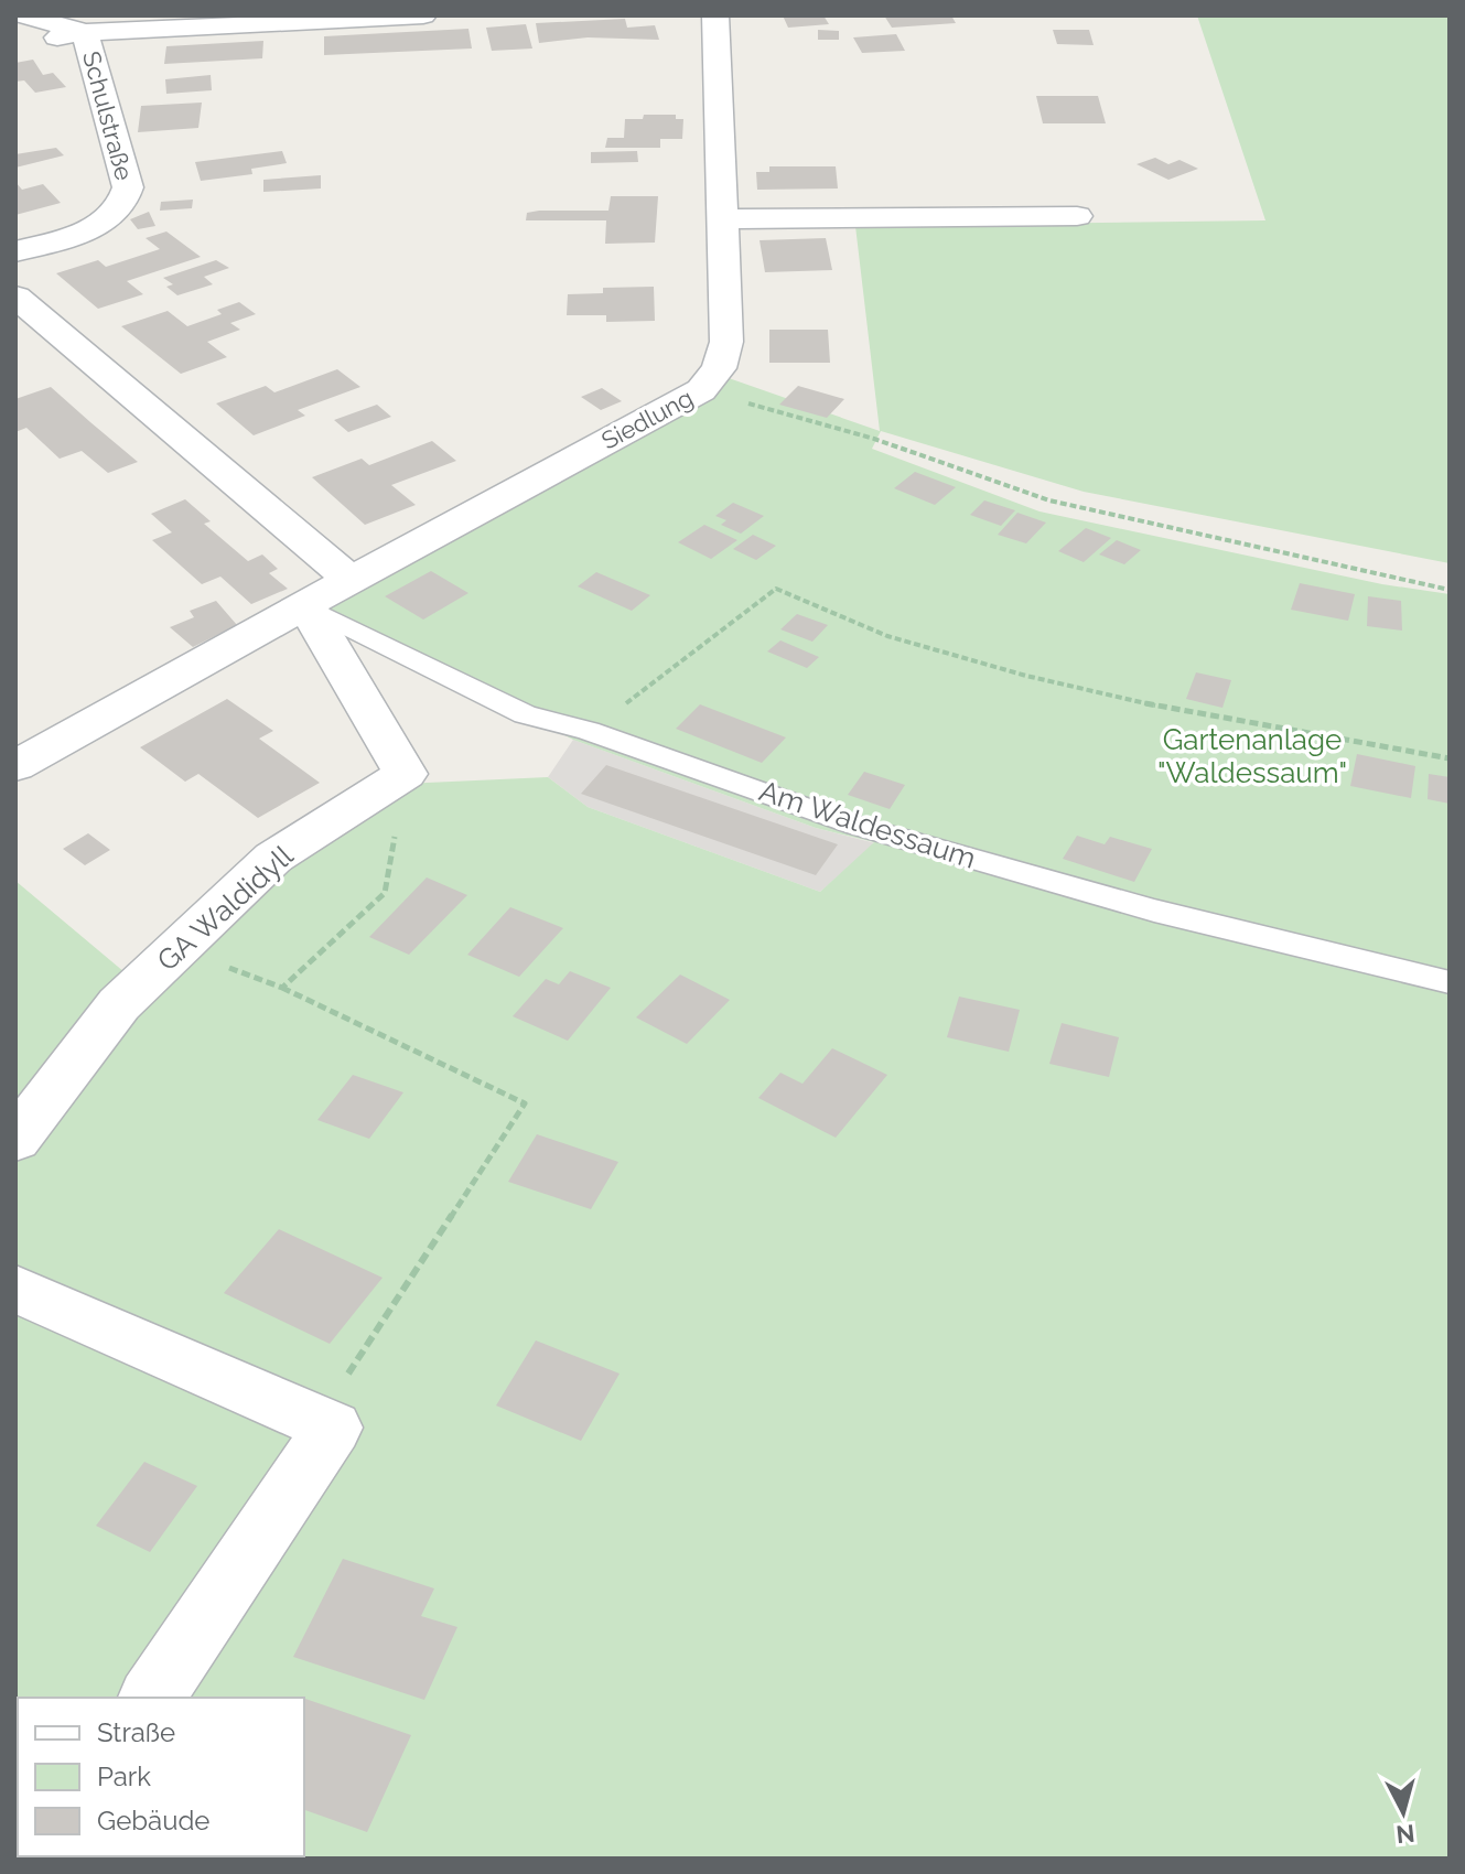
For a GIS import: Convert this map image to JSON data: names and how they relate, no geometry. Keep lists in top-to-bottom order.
{
  "streets": {
    "street": ["Schulstraße", "Siedlung", "GA Waldidyll"],
    "lane": ["Am Waldessaum"]
  },
  "crossings": [
    ["Siedlung", "Am Waldessaum"]
  ],
  "parks": ["Gartenanlage \"Waldessaum\""],
  "legend": ["Straße", "Park", "Gebäude"],
  "north": "bottom"
}
